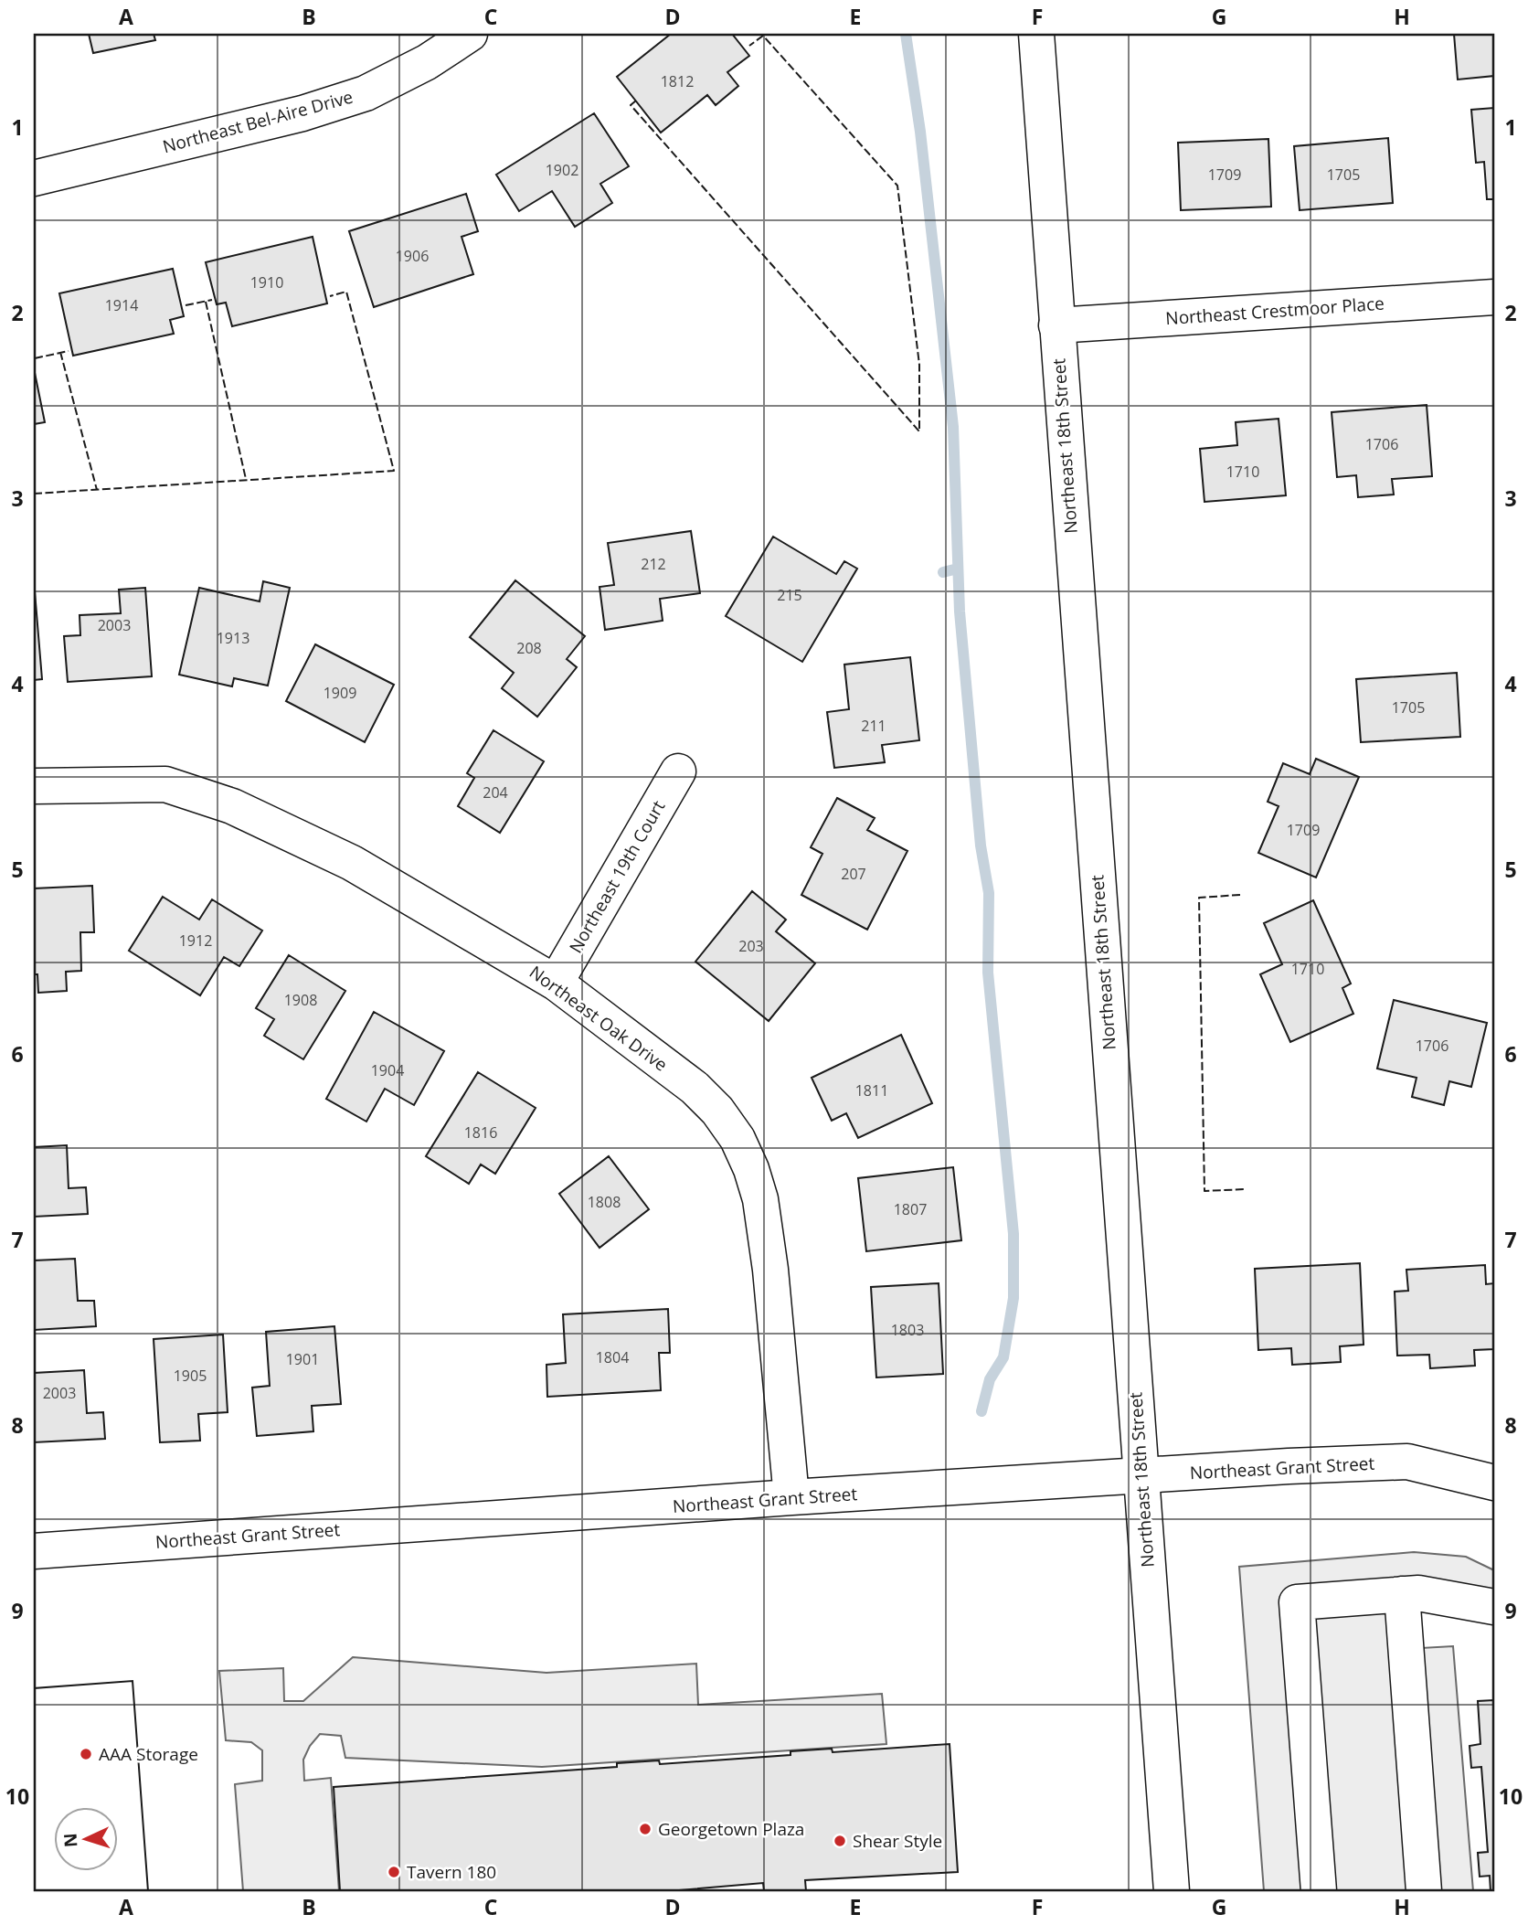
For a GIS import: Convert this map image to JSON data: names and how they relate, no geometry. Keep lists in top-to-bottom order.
{
  "streets": {
    "street": [
      "Northeast Bel-Aire Drive",
      "Northeast Crestmoor Place",
      "Northeast 18th Street",
      "Northeast 19th Court",
      "Northeast Oak Drive",
      "Northeast Grant Street"
    ]
  },
  "crossings": [
    ["Northeast Crestmoor Place", "Northeast 18th Street"],
    ["Northeast 18th Street", "Northeast Grant Street"],
    ["Northeast 19th Court", "Northeast Oak Drive"],
    ["Northeast Oak Drive", "Northeast Grant Street"]
  ],
  "places": [
    "AAA Storage",
    "Georgetown Plaza",
    "Shear Style",
    "Tavern 180"
  ],
  "house_numbers": [
    "1812",
    "1902",
    "1709",
    "1705",
    "1906",
    "1910",
    "1914",
    "1706",
    "1710",
    "212",
    "215",
    "2003",
    "1913",
    "208",
    "1909",
    "1705",
    "211",
    "204",
    "1709",
    "207",
    "1912",
    "203",
    "1710",
    "1908",
    "1706",
    "1904",
    "1811",
    "1816",
    "1808",
    "1807",
    "1803",
    "1804",
    "1901",
    "1905",
    "2003"
  ],
  "north": "left",
  "grid": {
    "columns": [
      "A",
      "B",
      "C",
      "D",
      "E",
      "F",
      "G",
      "H"
    ],
    "rows": [
      "1",
      "2",
      "3",
      "4",
      "5",
      "6",
      "7",
      "8",
      "9",
      "10"
    ]
  }
}
